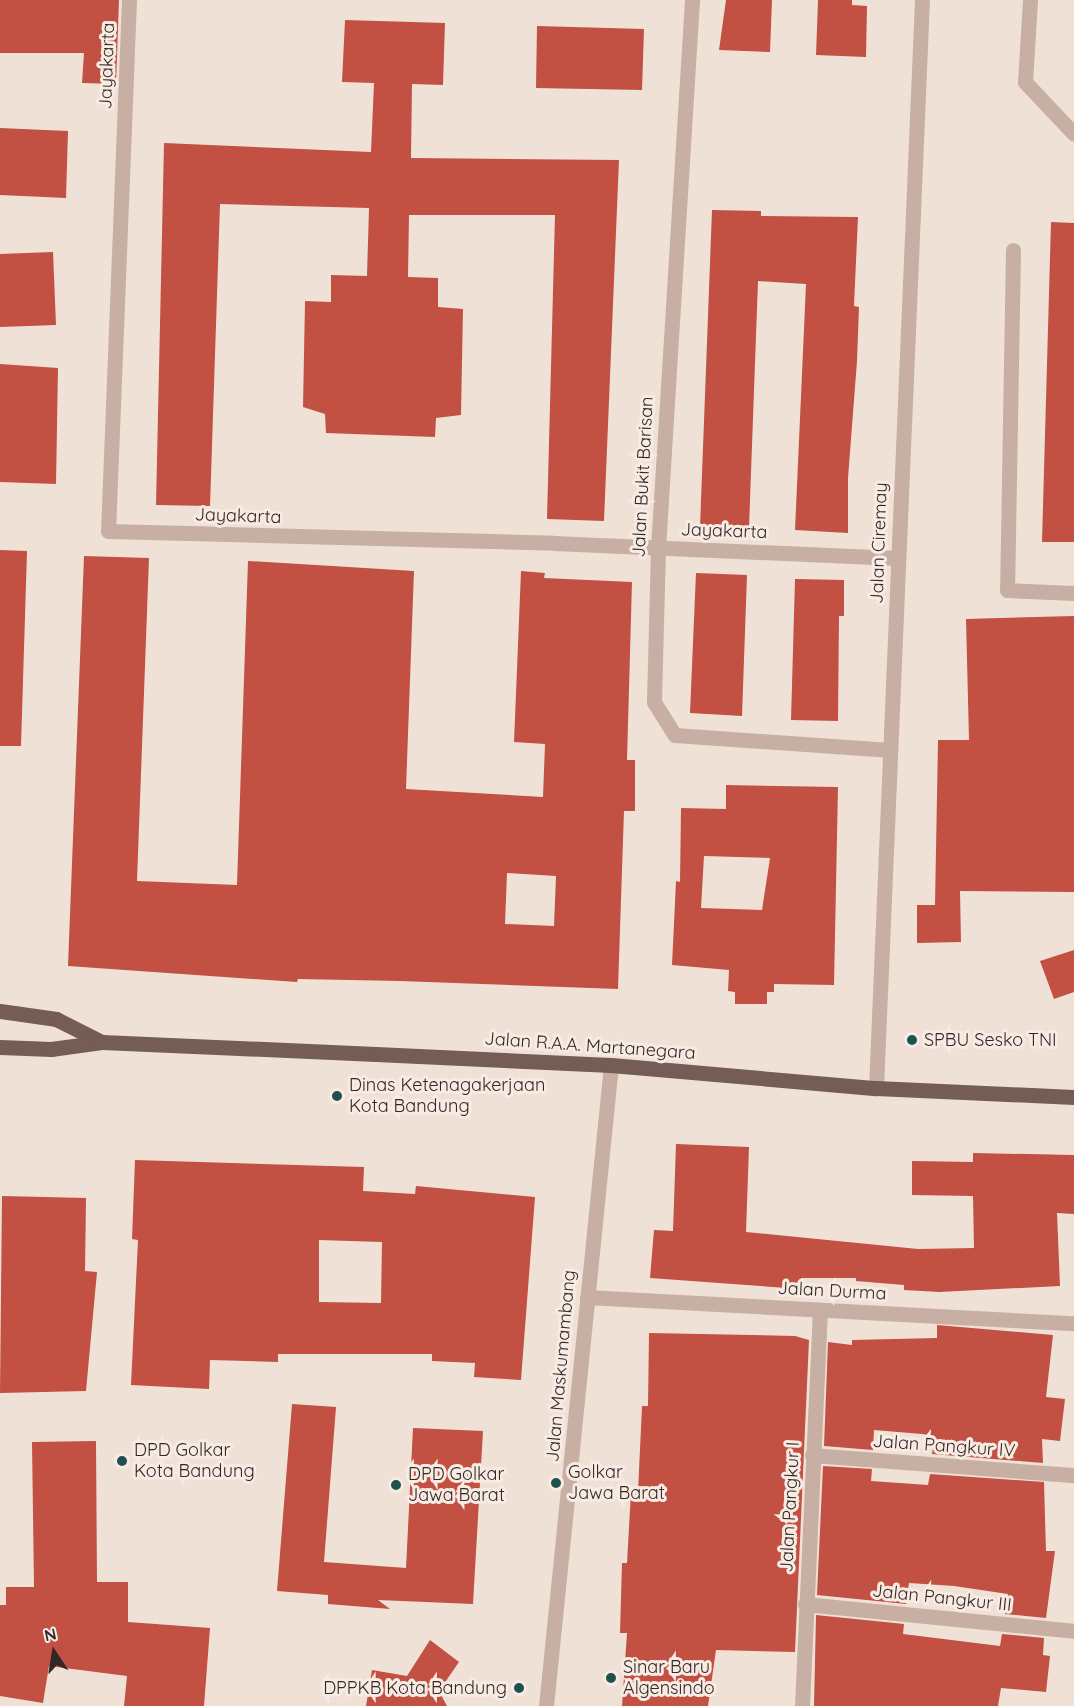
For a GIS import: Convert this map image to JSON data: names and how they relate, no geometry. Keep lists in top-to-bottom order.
{
  "streets": {
    "main road": ["Jalan R.A.A. Martanegara"],
    "street": [
      "Jayakarta",
      "Jalan Bukit Barisan",
      "Jalan Ciremay",
      "Jalan Durma",
      "Jalan Maskumambang",
      "Jalan Pangkur IV",
      "Jalan Pangkur I",
      "Jalan Pangkur III"
    ]
  },
  "crossings": [
    ["Jayakarta", "Jalan Bukit Barisan"],
    ["Jayakarta", "Jalan Ciremay"],
    ["Jalan Bukit Barisan", "Jalan Ciremay"],
    ["Jalan Ciremay", "Jalan R.A.A. Martanegara"],
    ["Jalan R.A.A. Martanegara", "Jalan Maskumambang"],
    ["Jalan Durma", "Jalan Maskumambang"],
    ["Jalan Durma", "Jalan Pangkur I"],
    ["Jalan Pangkur IV", "Jalan Pangkur I"],
    ["Jalan Pangkur I", "Jalan Pangkur III"]
  ],
  "places": [
    "SPBU Sesko TNI",
    "Dinas Ketenagakerjaan Kota Bandung",
    "DPD Golkar Kota Bandung",
    "Golkar Jawa Barat",
    "DPD Golkar Jawa Barat",
    "Sinar Baru Algensindo",
    "DPPKB Kota Bandung"
  ],
  "north": "top"
}
